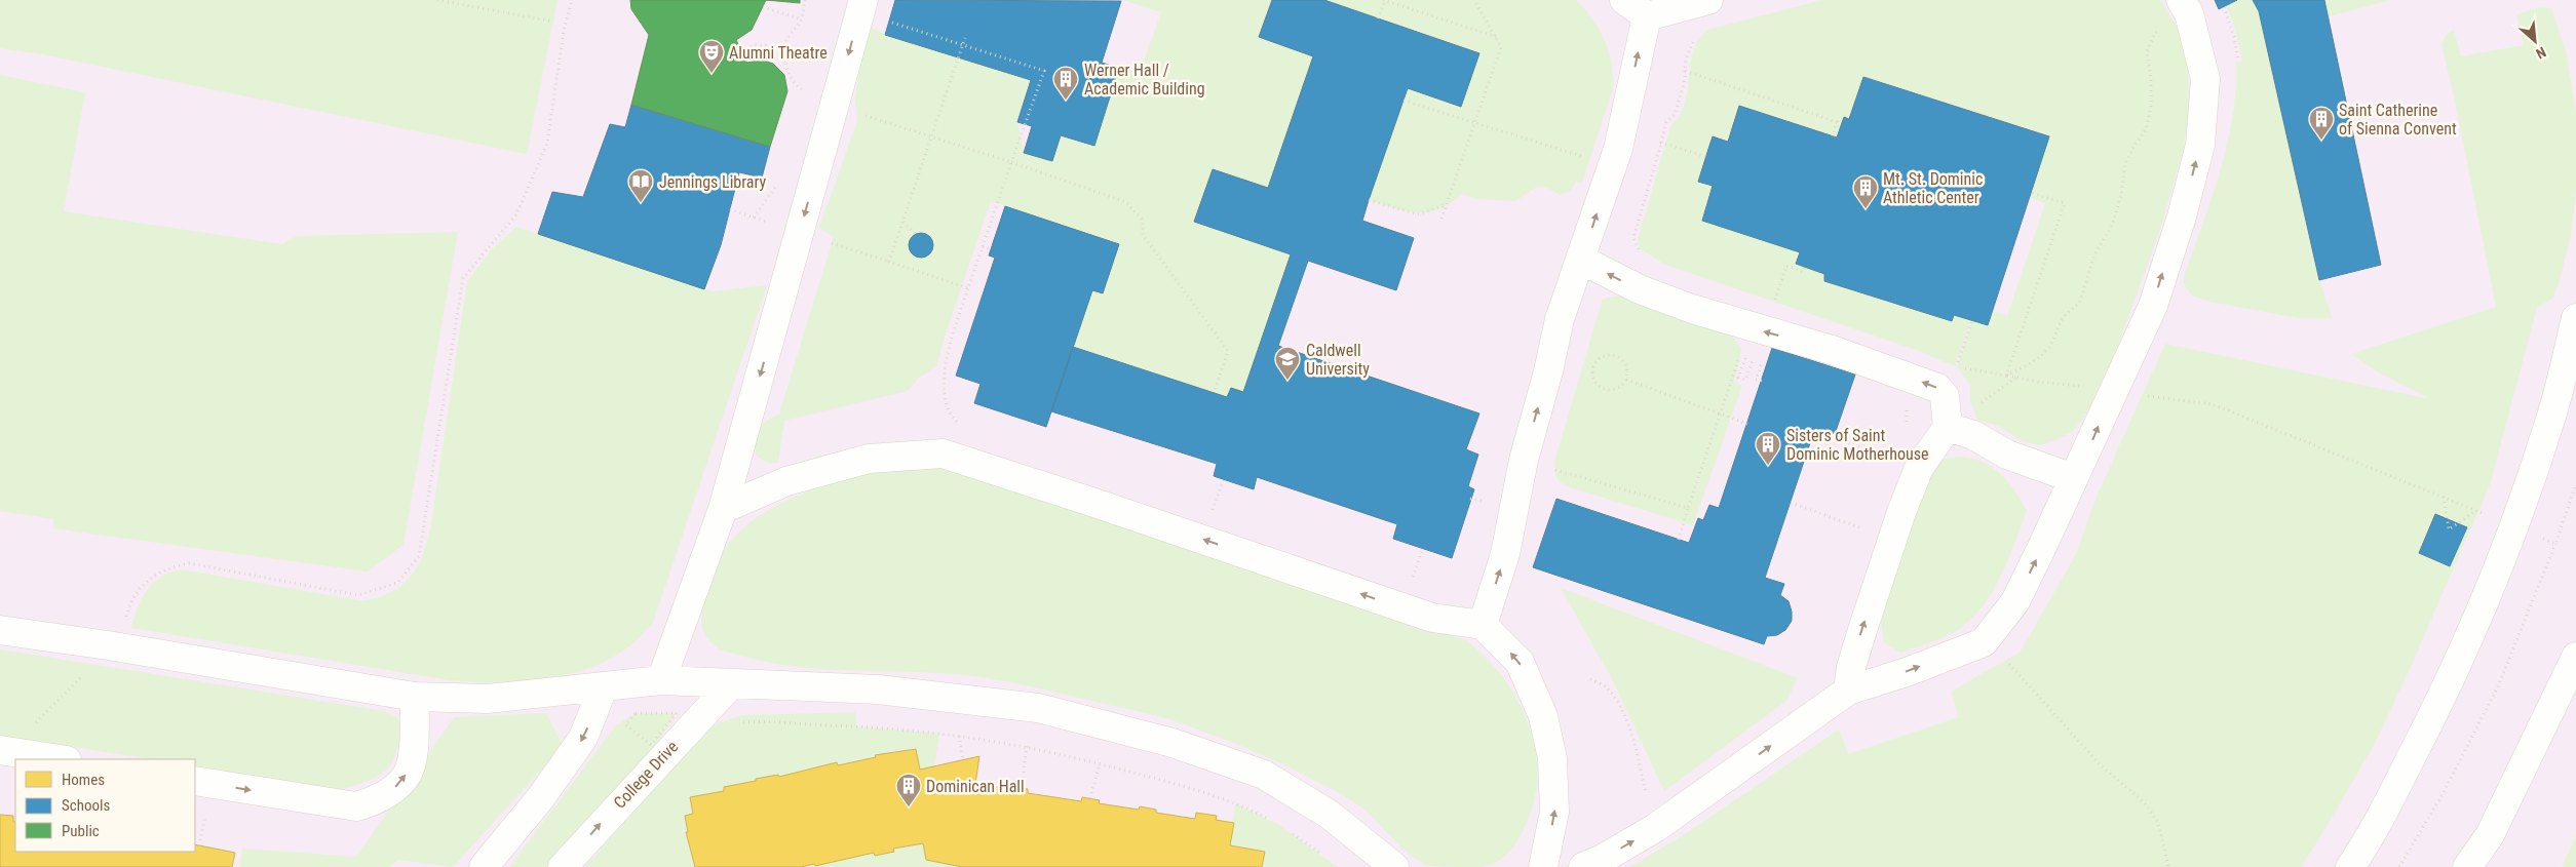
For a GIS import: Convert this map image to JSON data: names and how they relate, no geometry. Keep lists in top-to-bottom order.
{
  "streets": {
    "lane": ["College Drive"]
  },
  "places": {
    "theatre": ["Alumni Theatre"],
    "building": [
      "Werner Hall / Academic Building",
      "Saint Catherine of Sienna Convent",
      "Mt. St. Dominic Athletic Center",
      "Sisters of Saint Dominic Motherhouse",
      "Dominican Hall"
    ],
    "library": ["Jennings Library"],
    "school or university": ["Caldwell University"]
  },
  "legend": ["Homes", "Schools", "Public"],
  "north": "bottom right"
}
